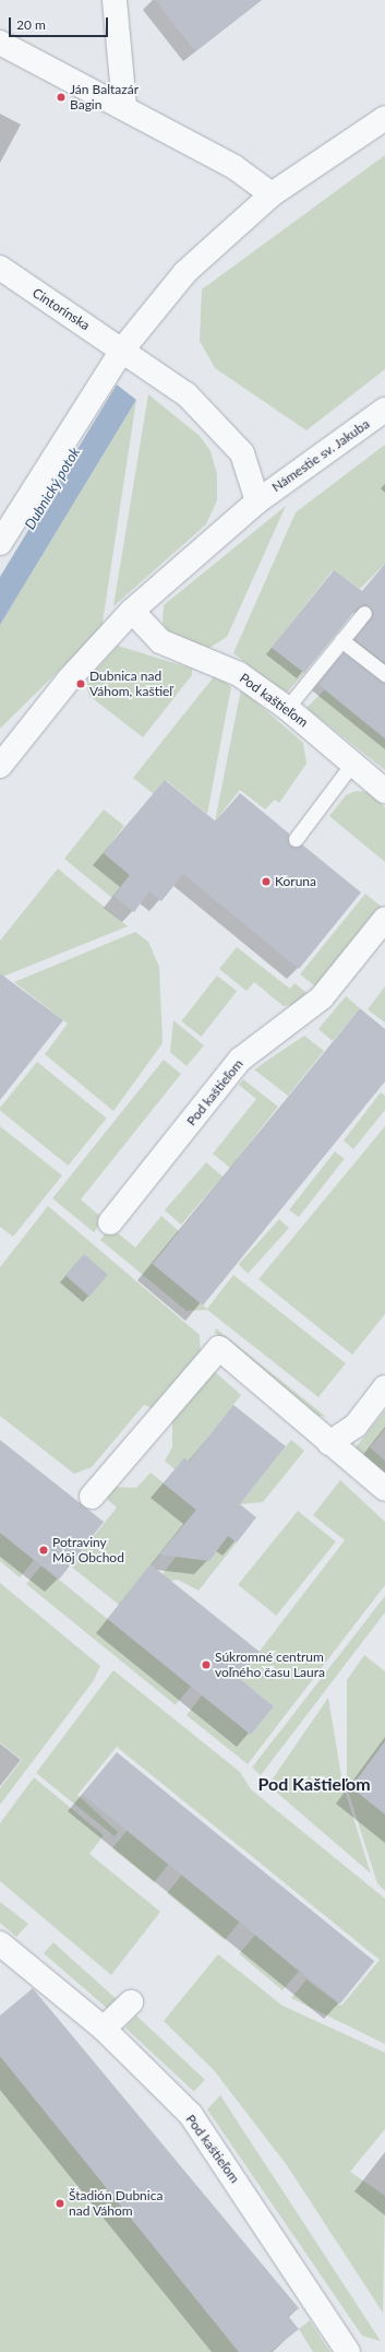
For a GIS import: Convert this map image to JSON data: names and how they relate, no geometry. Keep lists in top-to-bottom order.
{
  "streets": {
    "street": ["Cintorínska", "Námestie sv. Jakuba", "Pod kaštieľom"]
  },
  "crossings": [
    ["Cintorínska", "Námestie sv. Jakuba"]
  ],
  "districts": ["Pod Kaštieľom"],
  "water": ["Dubnický potok"],
  "places": [
    "Ján Baltazár Bagin",
    "Dubnica nad Váhom, kaštieľ",
    "Koruna",
    "Potraviny Môj Obchod",
    "Súkromné centrum voľného času Laura",
    "Štadión Dubnica nad Váhom"
  ],
  "scale_bar": "20 m"
}
